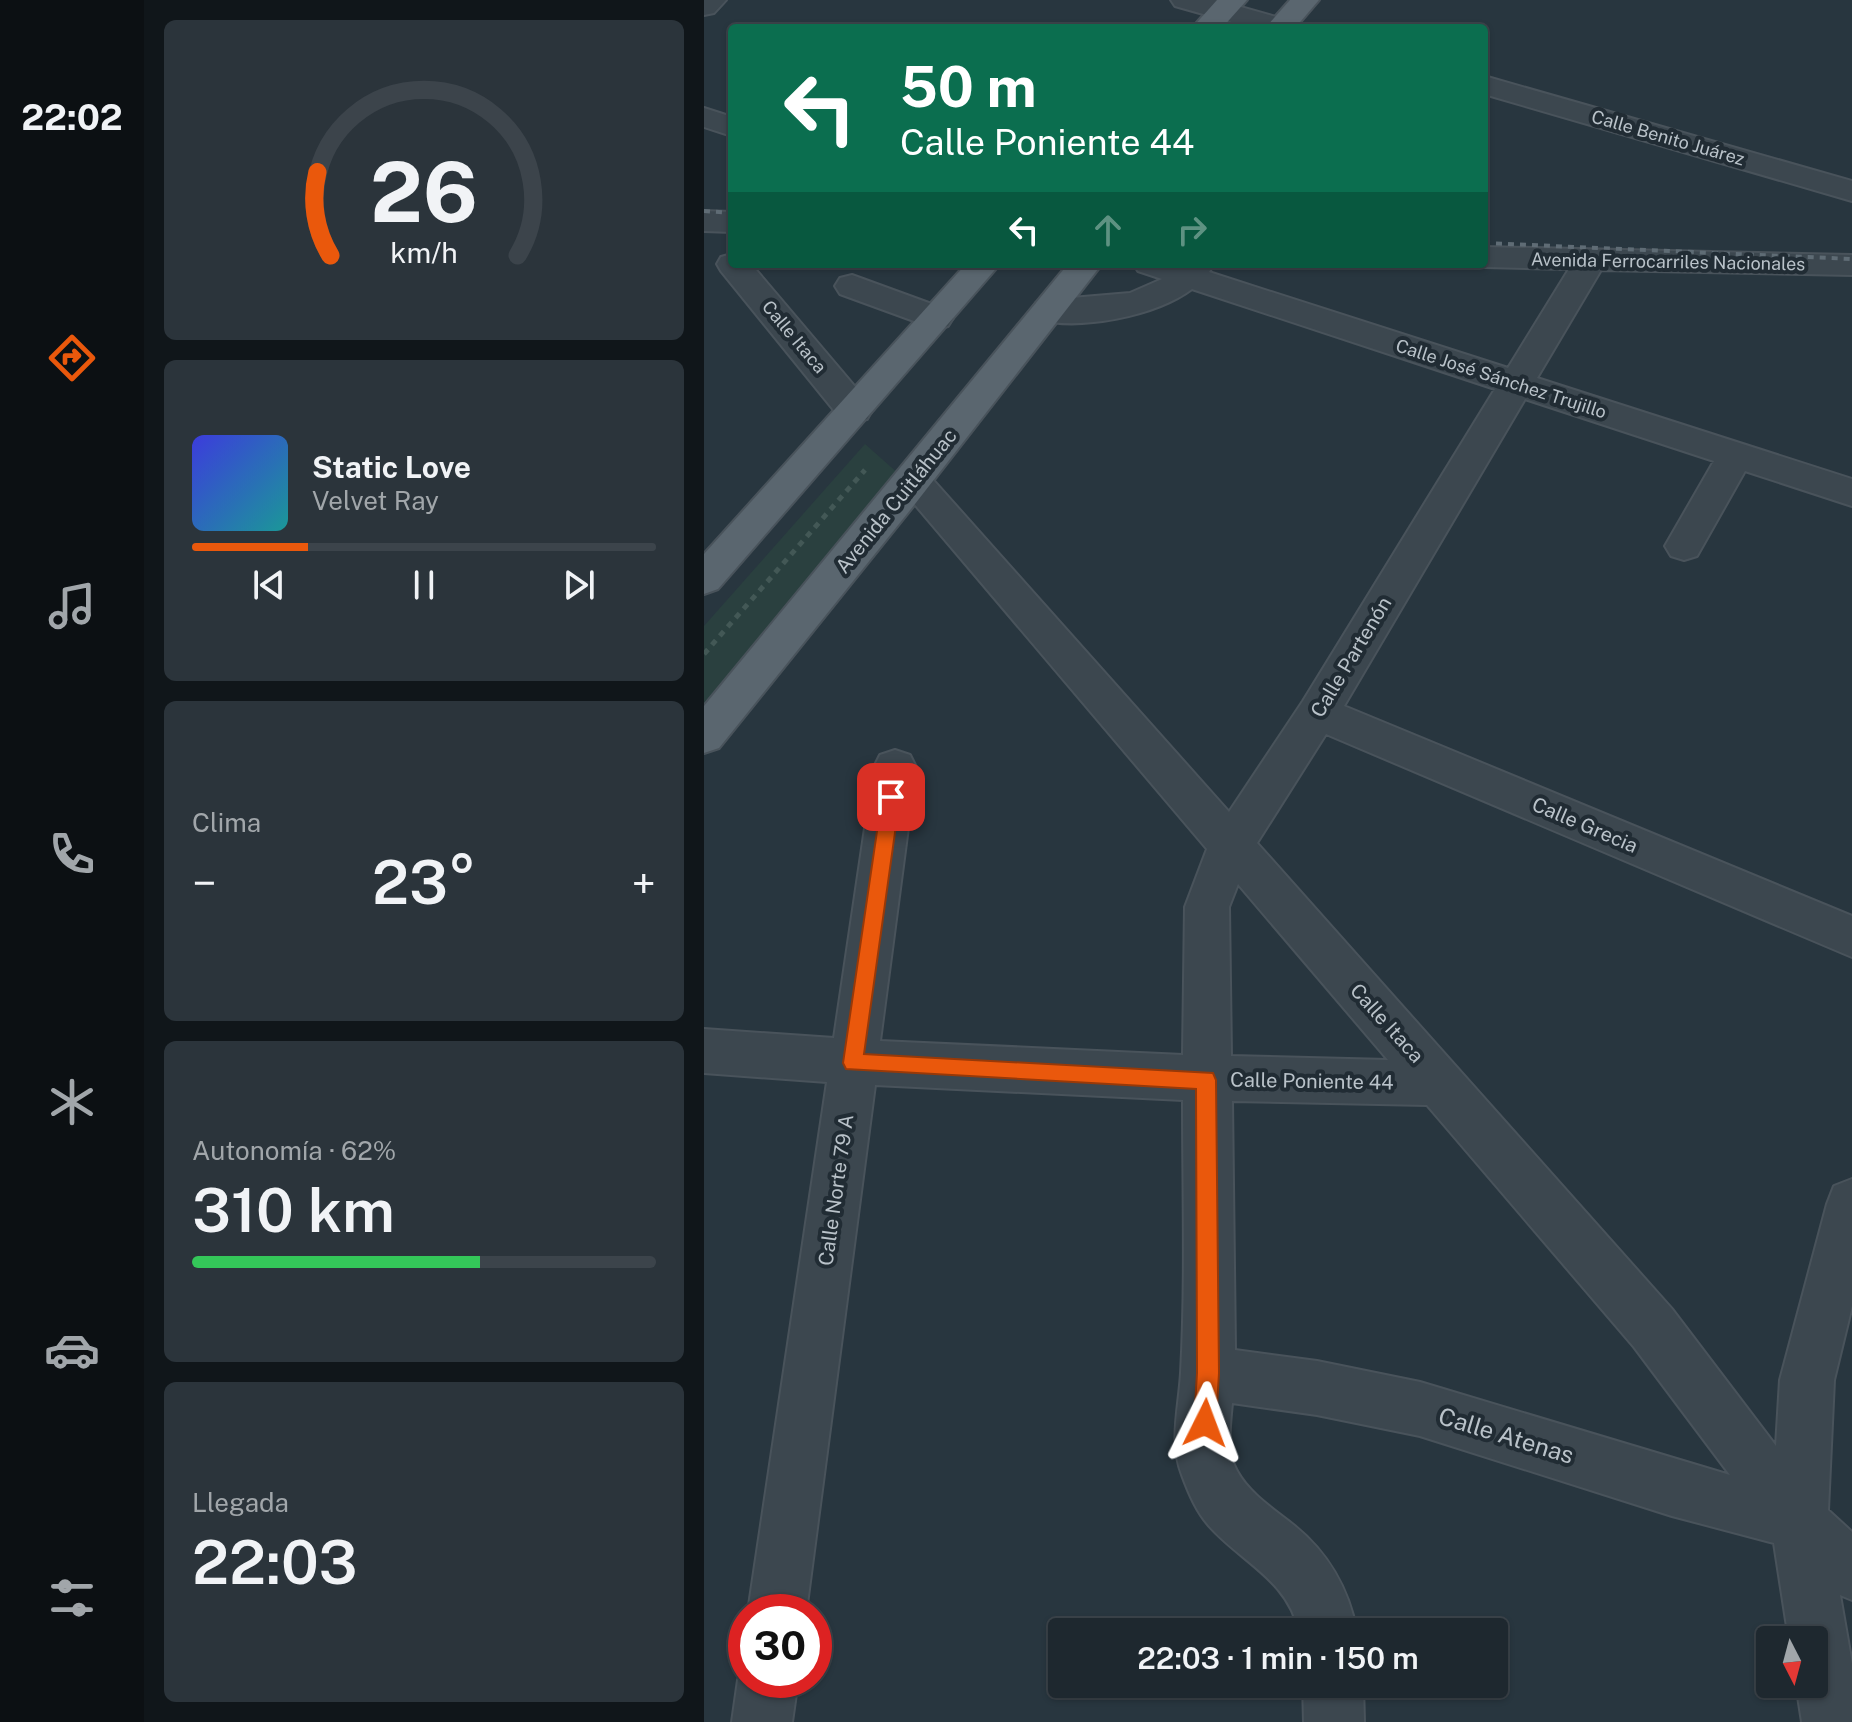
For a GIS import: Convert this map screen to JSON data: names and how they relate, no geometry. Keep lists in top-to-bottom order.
{
  "streets": {
    "main road": ["Avenida Cuitláhuac"],
    "street": [
      "Calle Benito Juárez",
      "Avenida Ferrocarriles Nacionales",
      "Calle Itaca",
      "Calle José Sánchez Trujillo",
      "Calle Partenón",
      "Calle Grecia",
      "Calle Poniente 44",
      "Calle Norte 79 A",
      "Calle Atenas"
    ]
  },
  "crossings": [
    ["Avenida Ferrocarriles Nacionales", "Calle Partenón"],
    ["Calle Itaca", "Avenida Cuitláhuac"],
    ["Calle Itaca", "Calle Partenón"],
    ["Calle Itaca", "Calle Poniente 44"],
    ["Calle Itaca", "Calle Atenas"],
    ["Calle José Sánchez Trujillo", "Calle Partenón"],
    ["Calle Partenón", "Calle Grecia"],
    ["Calle Partenón", "Calle Poniente 44"],
    ["Calle Partenón", "Calle Atenas"],
    ["Calle Poniente 44", "Calle Norte 79 A"]
  ],
  "north": "bottom",
  "page": {
    "tabs": "22:02",
    "turn": ["50 m", "Calle Poniente 44"],
    "song": ["Static Love", "Velvet Ray"],
    "tile": [
      "Clima",
      ["Autonomía · 62%", "310 km"],
      ["Llegada", "22:03"]
    ],
    "heat": ["−", "23°", "+"],
    "limit": "30",
    "trip": "22:03 · 1 min · 150 m",
    "gauge": ["26", "km/h"]
  }
}
